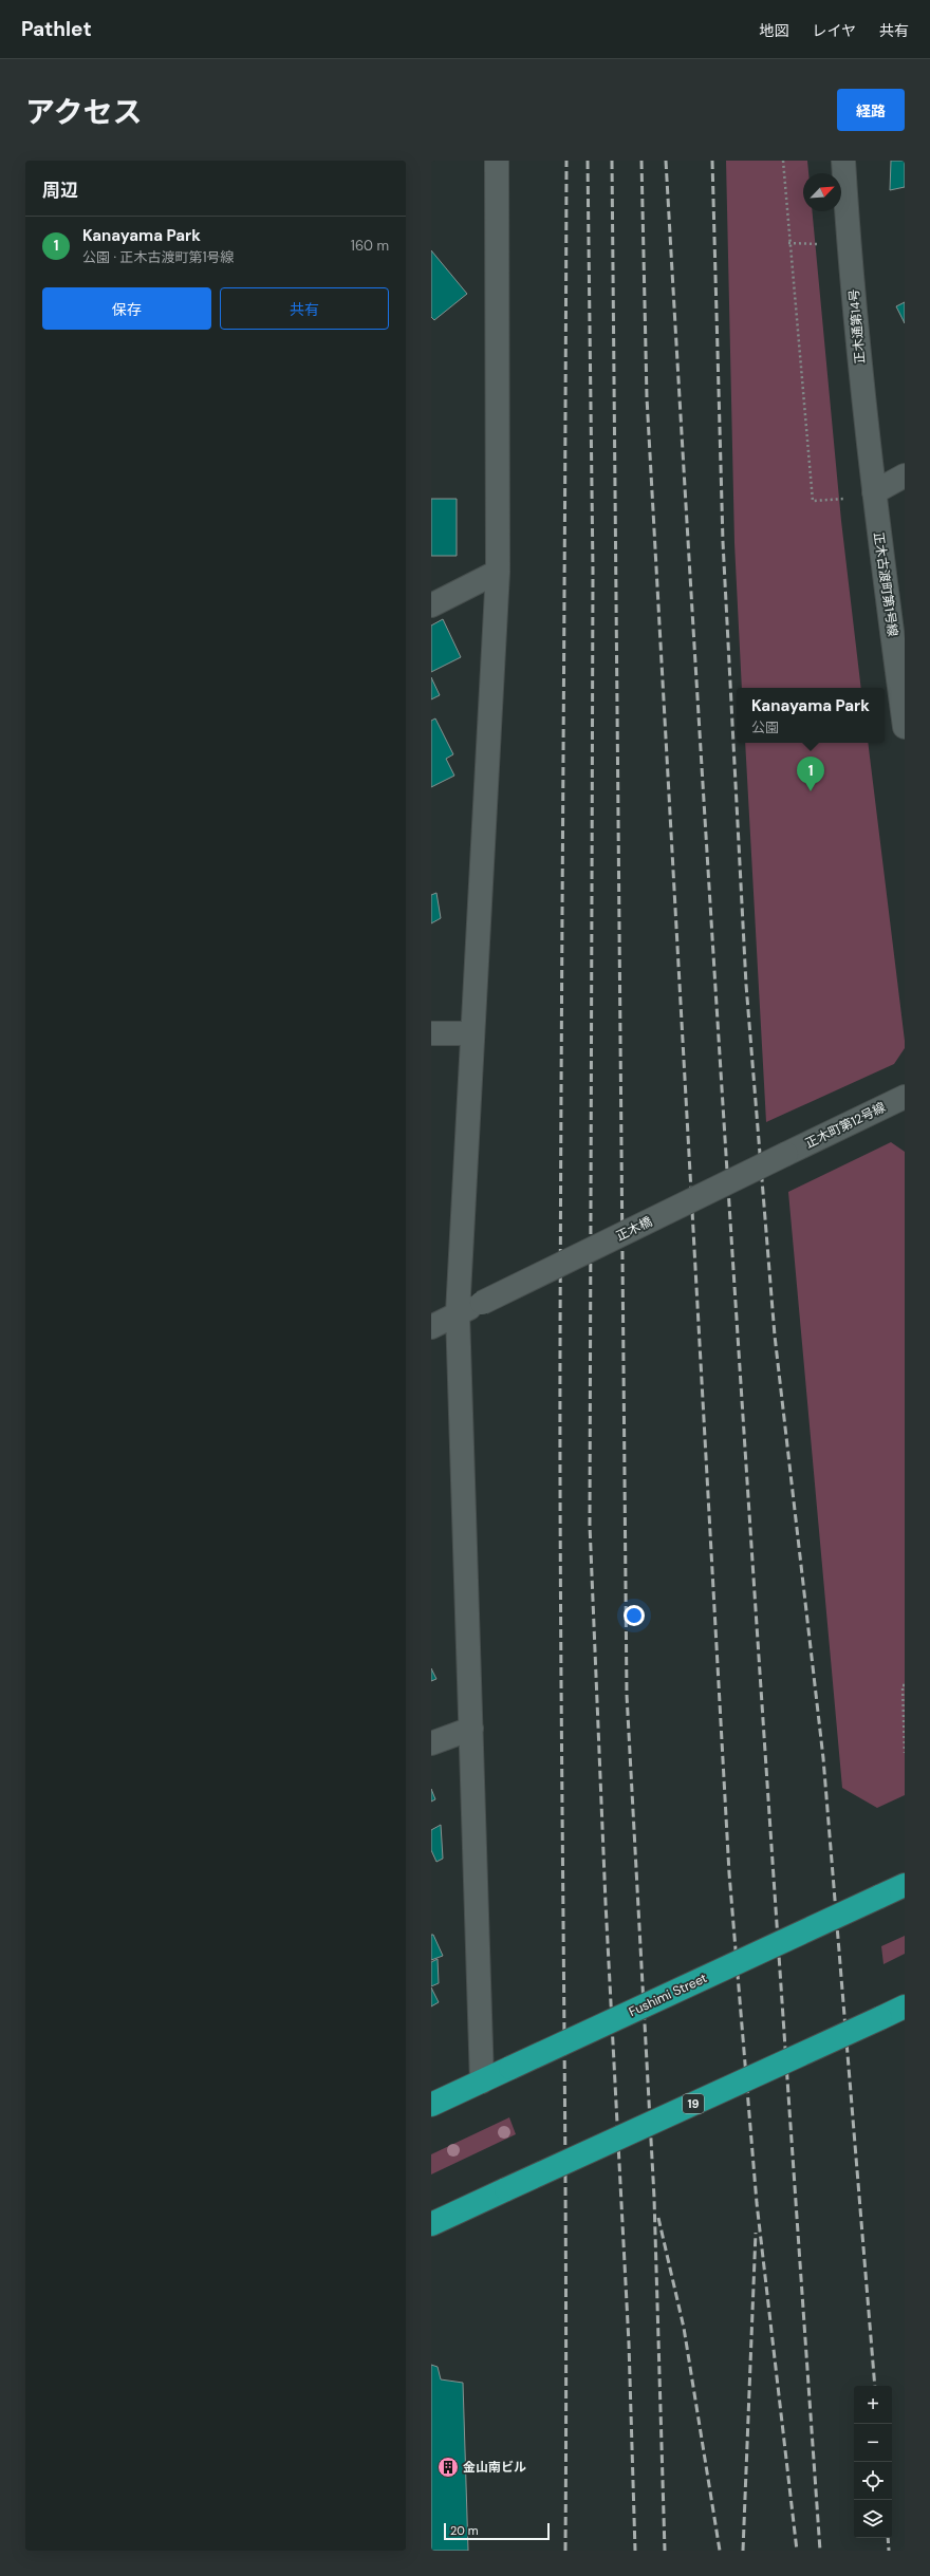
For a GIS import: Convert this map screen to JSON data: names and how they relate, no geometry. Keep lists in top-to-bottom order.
{
  "streets": {
    "highway": ["Fushimi Street", "19"],
    "street": [
      "正木通第14号",
      "正木古渡町第1号線",
      "正木町第12号線",
      "正木橋"
    ]
  },
  "crossings": [
    ["正木通第14号", "正木古渡町第1号線"],
    ["正木町第12号線", "正木橋"]
  ],
  "places": {
    "building": ["金山南ビル"]
  },
  "scale_bar": "20 m",
  "north": "top right",
  "page": {
    "header": "Pathlet",
    "nav": ["地図", "レイヤ", "共有"],
    "title": "アクセス",
    "buttons": [
      "経路",
      ["保存", "共有"]
    ],
    "heading": "周辺",
    "list": [
      {
        "mark": "1",
        "name": "Kanayama Park",
        "note": "公園 · 正木古渡町第1号線",
        "value": "160 m"
      }
    ],
    "popup": ["Kanayama Park", "公園"],
    "pins": "1",
    "map_buttons": ["+", "−"],
    "scale": "20 m"
  }
}
